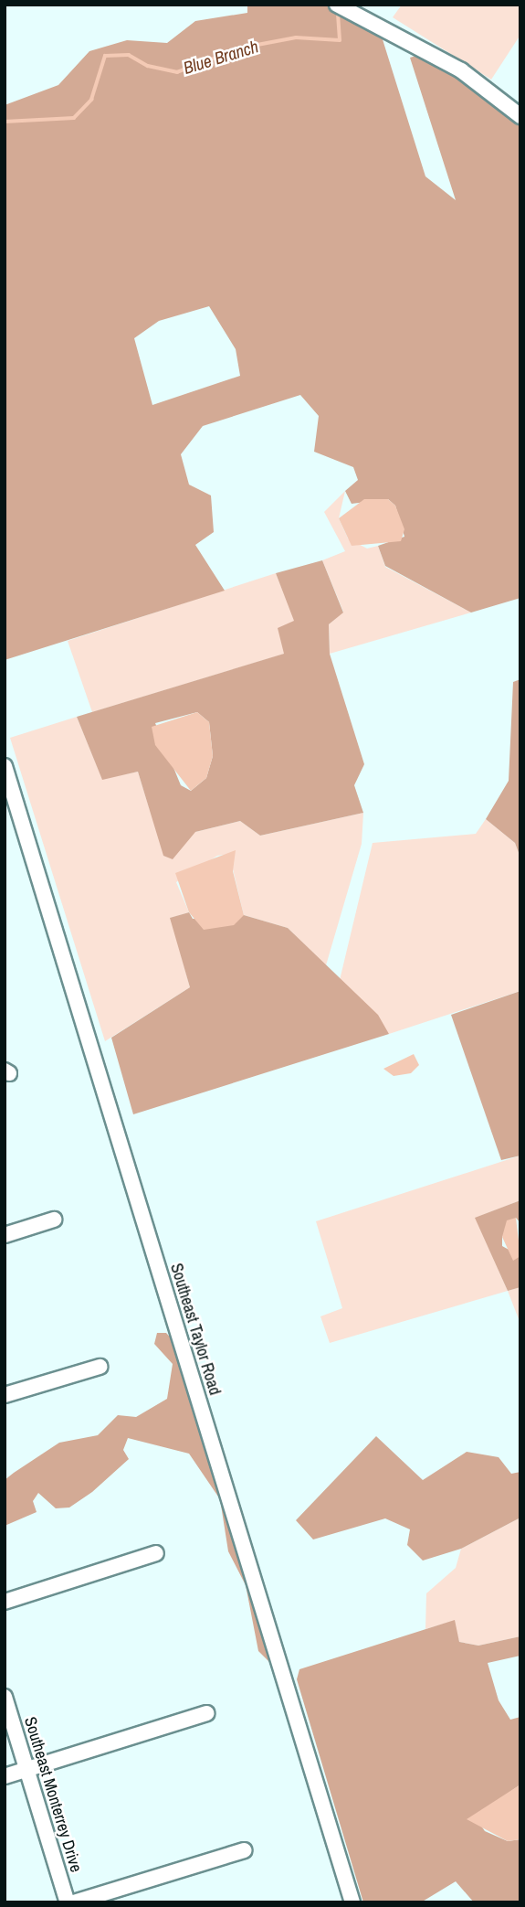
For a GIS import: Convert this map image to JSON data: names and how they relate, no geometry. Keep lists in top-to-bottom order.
{
  "streets": {
    "street": ["Southeast Taylor Road", "Southeast Monterrey Drive"]
  },
  "water": ["Blue Branch"]
}
